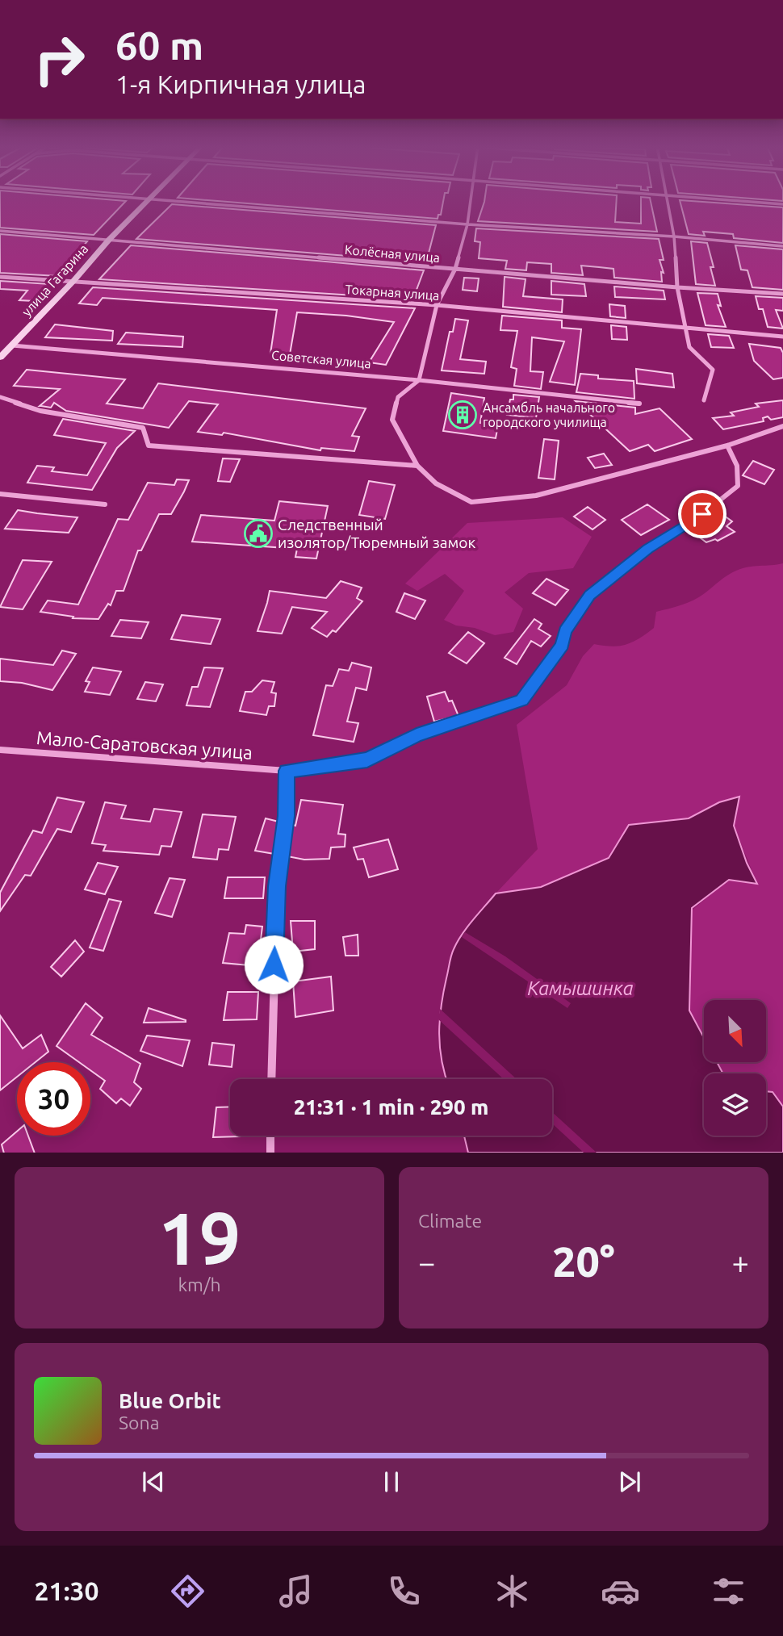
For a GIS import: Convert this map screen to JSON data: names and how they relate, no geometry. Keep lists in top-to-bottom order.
{
  "streets": {
    "street": [
      "Колёсная улица",
      "улица Гагарина",
      "Токарная улица",
      "Советская улица",
      "Мало-Саратовская улица"
    ]
  },
  "crossings": [
    ["Колёсная улица", "улица Гагарина"],
    ["улица Гагарина", "Токарная улица"],
    ["улица Гагарина", "Советская улица"]
  ],
  "water": ["Камышинка"],
  "places": {
    "building": ["Ансамбль начального городского училища"],
    "public building": ["Следственный изолятор/Тюремный замок"]
  },
  "north": "bottom right",
  "page": {
    "turn": ["60 m", "1-я Кирпичная улица"],
    "limit": "30",
    "trip": "21:31 · 1 min · 290 m",
    "tile": [
      ["19", "km/h"],
      "Climate"
    ],
    "heat": ["−", "20°", "+"],
    "song": ["Blue Orbit", "Sona"],
    "tabs": "21:30"
  }
}
